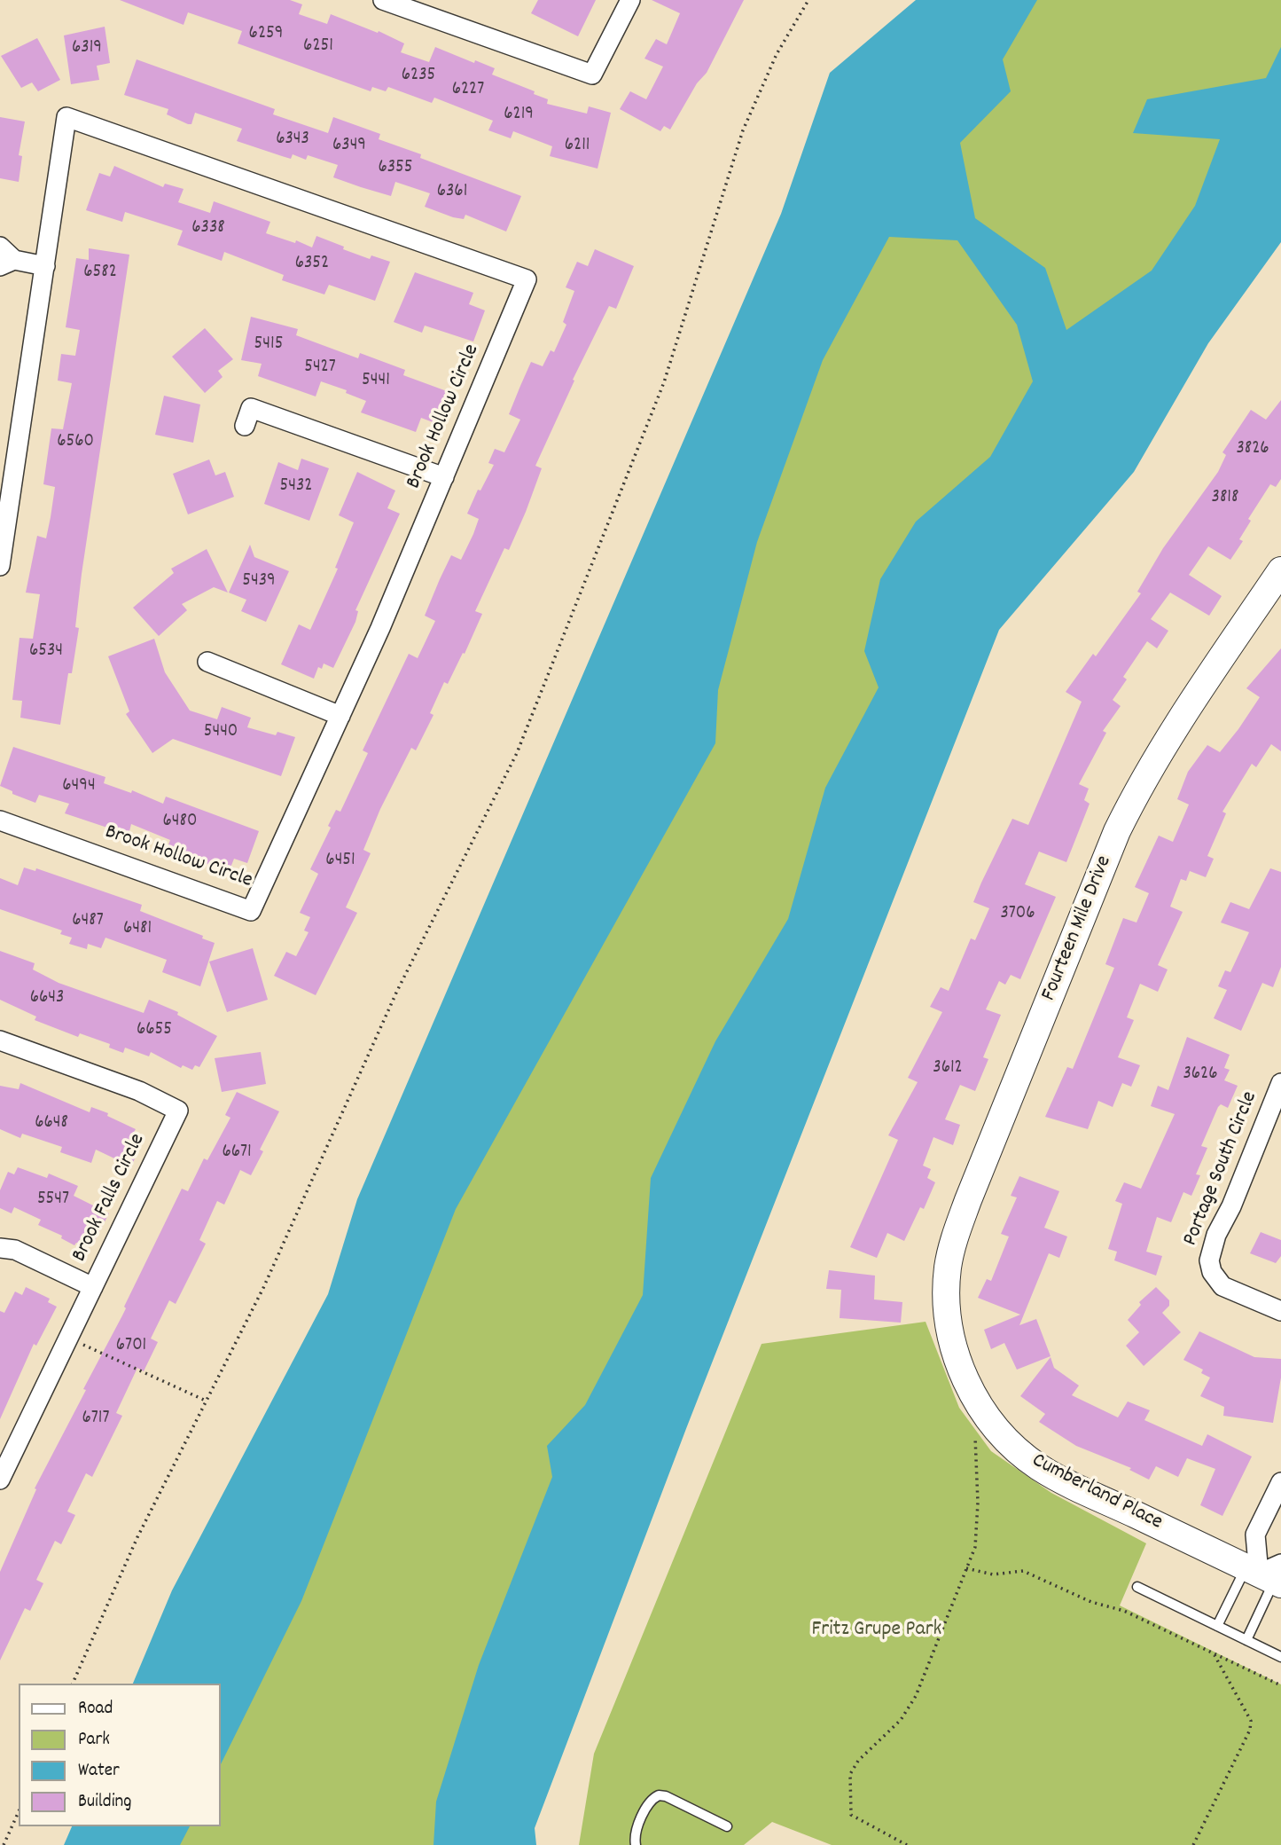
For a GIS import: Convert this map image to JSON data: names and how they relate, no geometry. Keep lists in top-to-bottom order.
{
  "streets": {
    "street": [
      "Brook Hollow Circle",
      "Fourteen Mile Drive",
      "Portage South Circle",
      "Brook Falls Circle",
      "Cumberland Place"
    ]
  },
  "crossings": [
    ["Fourteen Mile Drive", "Cumberland Place"]
  ],
  "parks": ["Fritz Grupe Park"],
  "house_numbers": [
    "6259",
    "6251",
    "6319",
    "6235",
    "6227",
    "6219",
    "6343",
    "6349",
    "6211",
    "6355",
    "6361",
    "6338",
    "6352",
    "6582",
    "5415",
    "5427",
    "5441",
    "6560",
    "3826",
    "5432",
    "3818",
    "5439",
    "6534",
    "5440",
    "6494",
    "6480",
    "6451",
    "3706",
    "6487",
    "6481",
    "6643",
    "6655",
    "3612",
    "3626",
    "6648",
    "6671",
    "5547",
    "6701",
    "6717"
  ],
  "legend": [
    "Road",
    "Park",
    "Water",
    "Building"
  ]
}
